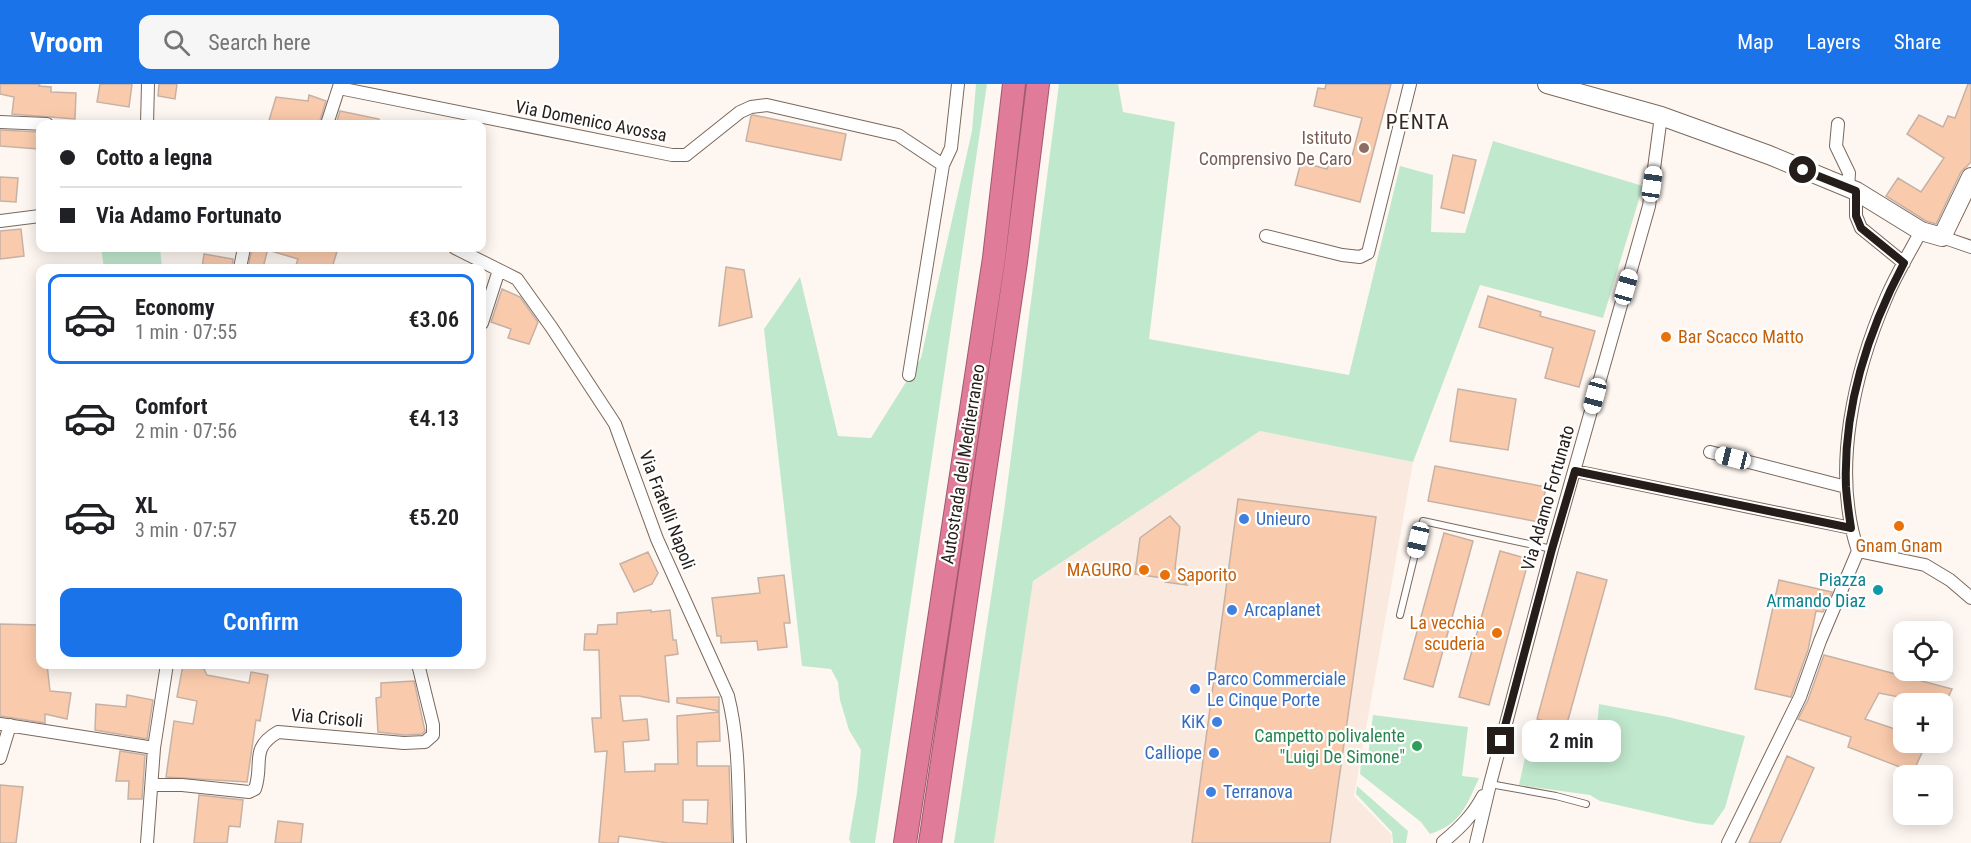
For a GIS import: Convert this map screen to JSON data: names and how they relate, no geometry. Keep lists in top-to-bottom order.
{
  "streets": {
    "highway": ["Autostrada del Mediterraneo"],
    "street": [
      "Via Domenico Avossa",
      "Via Adamo Fortunato",
      "Via Fratelli Napoli",
      "Via Crisoli"
    ]
  },
  "districts": ["PENTA"],
  "places": [
    "Istituto Comprensivo De Caro",
    "Bar Scacco Matto",
    "Unieuro",
    "Gnam Gnam",
    "MAGURO",
    "Saporito",
    "Piazza Armando Diaz",
    "Arcaplanet",
    "La vecchia scuderia",
    "Parco Commerciale Le Cinque Porte",
    "KiK",
    "Campetto polivalente \"Luigi De Simone\"",
    "Calliope",
    "Terranova"
  ],
  "page": {
    "header": "Vroom",
    "search": "Search here",
    "nav": ["Map", "Layers", "Share"],
    "banner": ["Cotto a legna", "Via Adamo Fortunato"],
    "list": [
      {
        "name": "Economy",
        "note": "1 min · 07:55",
        "value": "€3.06"
      },
      {
        "name": "Comfort",
        "note": "2 min · 07:56",
        "value": "€4.13"
      },
      {
        "name": "XL",
        "note": "3 min · 07:57",
        "value": "€5.20"
      }
    ],
    "buttons": "Confirm",
    "map_buttons": ["+", "−"],
    "bubble": "2 min"
  }
}
